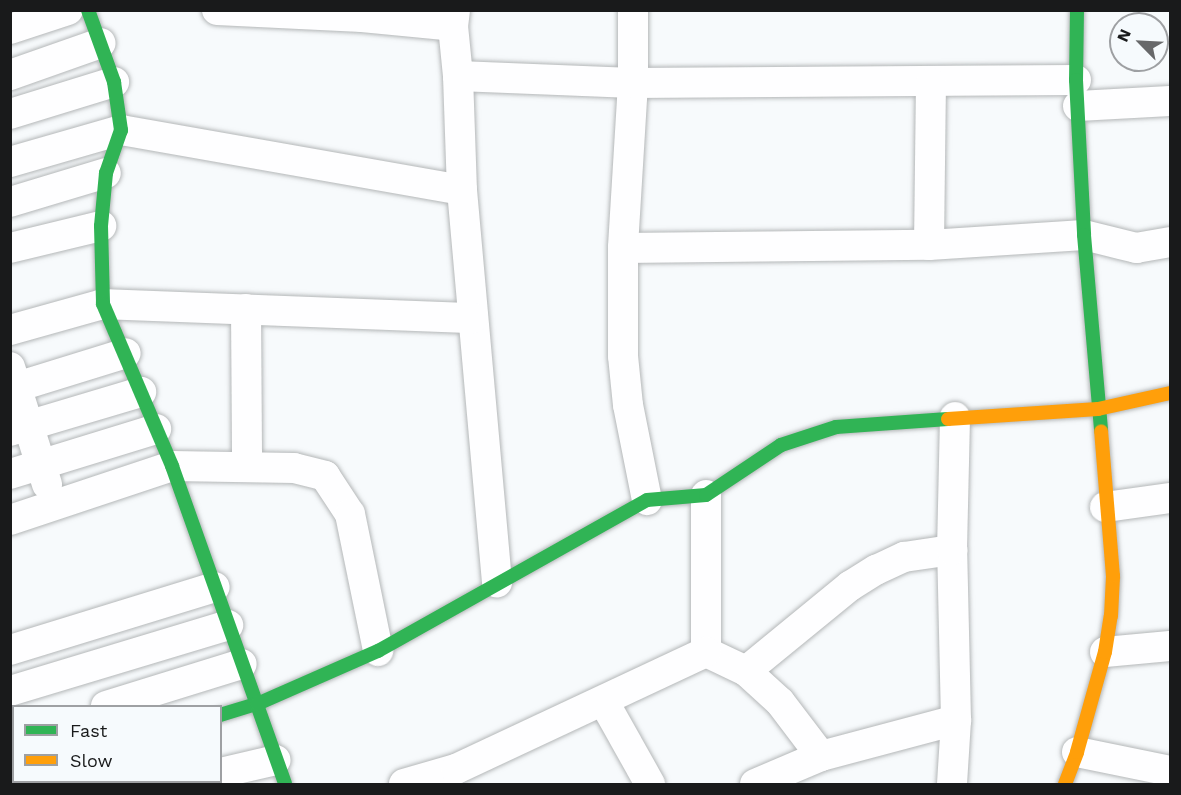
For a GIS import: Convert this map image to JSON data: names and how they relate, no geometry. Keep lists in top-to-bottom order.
{
  "legend": ["Fast", "Slow"],
  "north": "top left"
}
